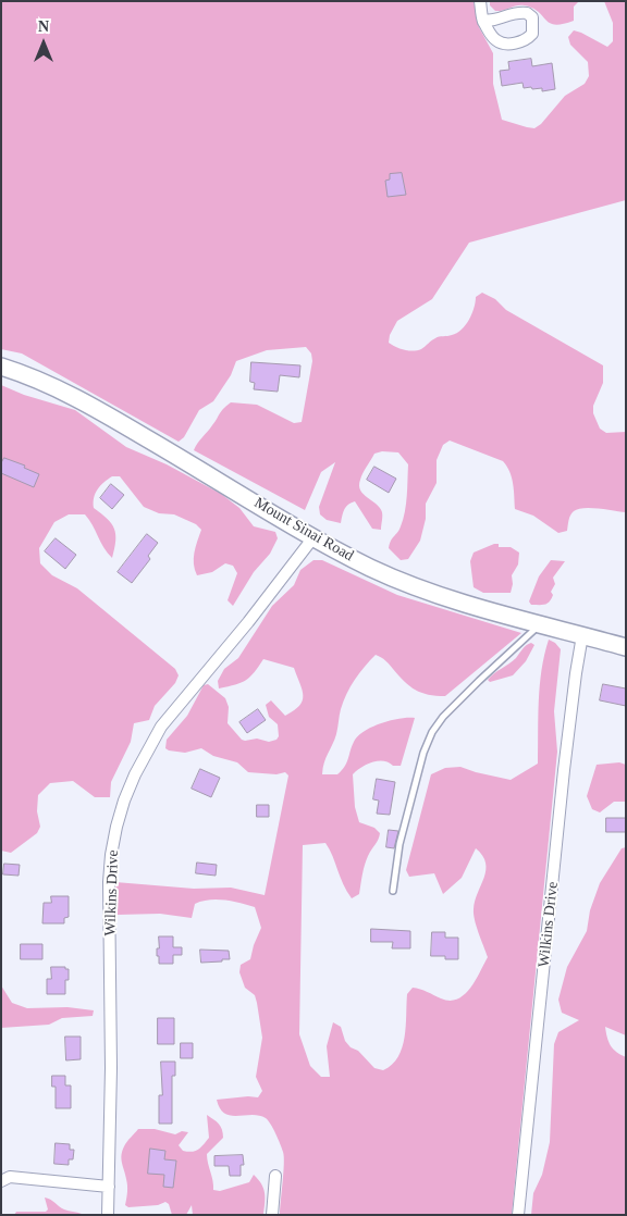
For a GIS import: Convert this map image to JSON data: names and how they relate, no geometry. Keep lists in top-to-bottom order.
{
  "streets": {
    "street": ["Mount Sinai Road", "Wilkins Drive"]
  },
  "crossings": [
    ["Mount Sinai Road", "Wilkins Drive"]
  ],
  "north": "top"
}
